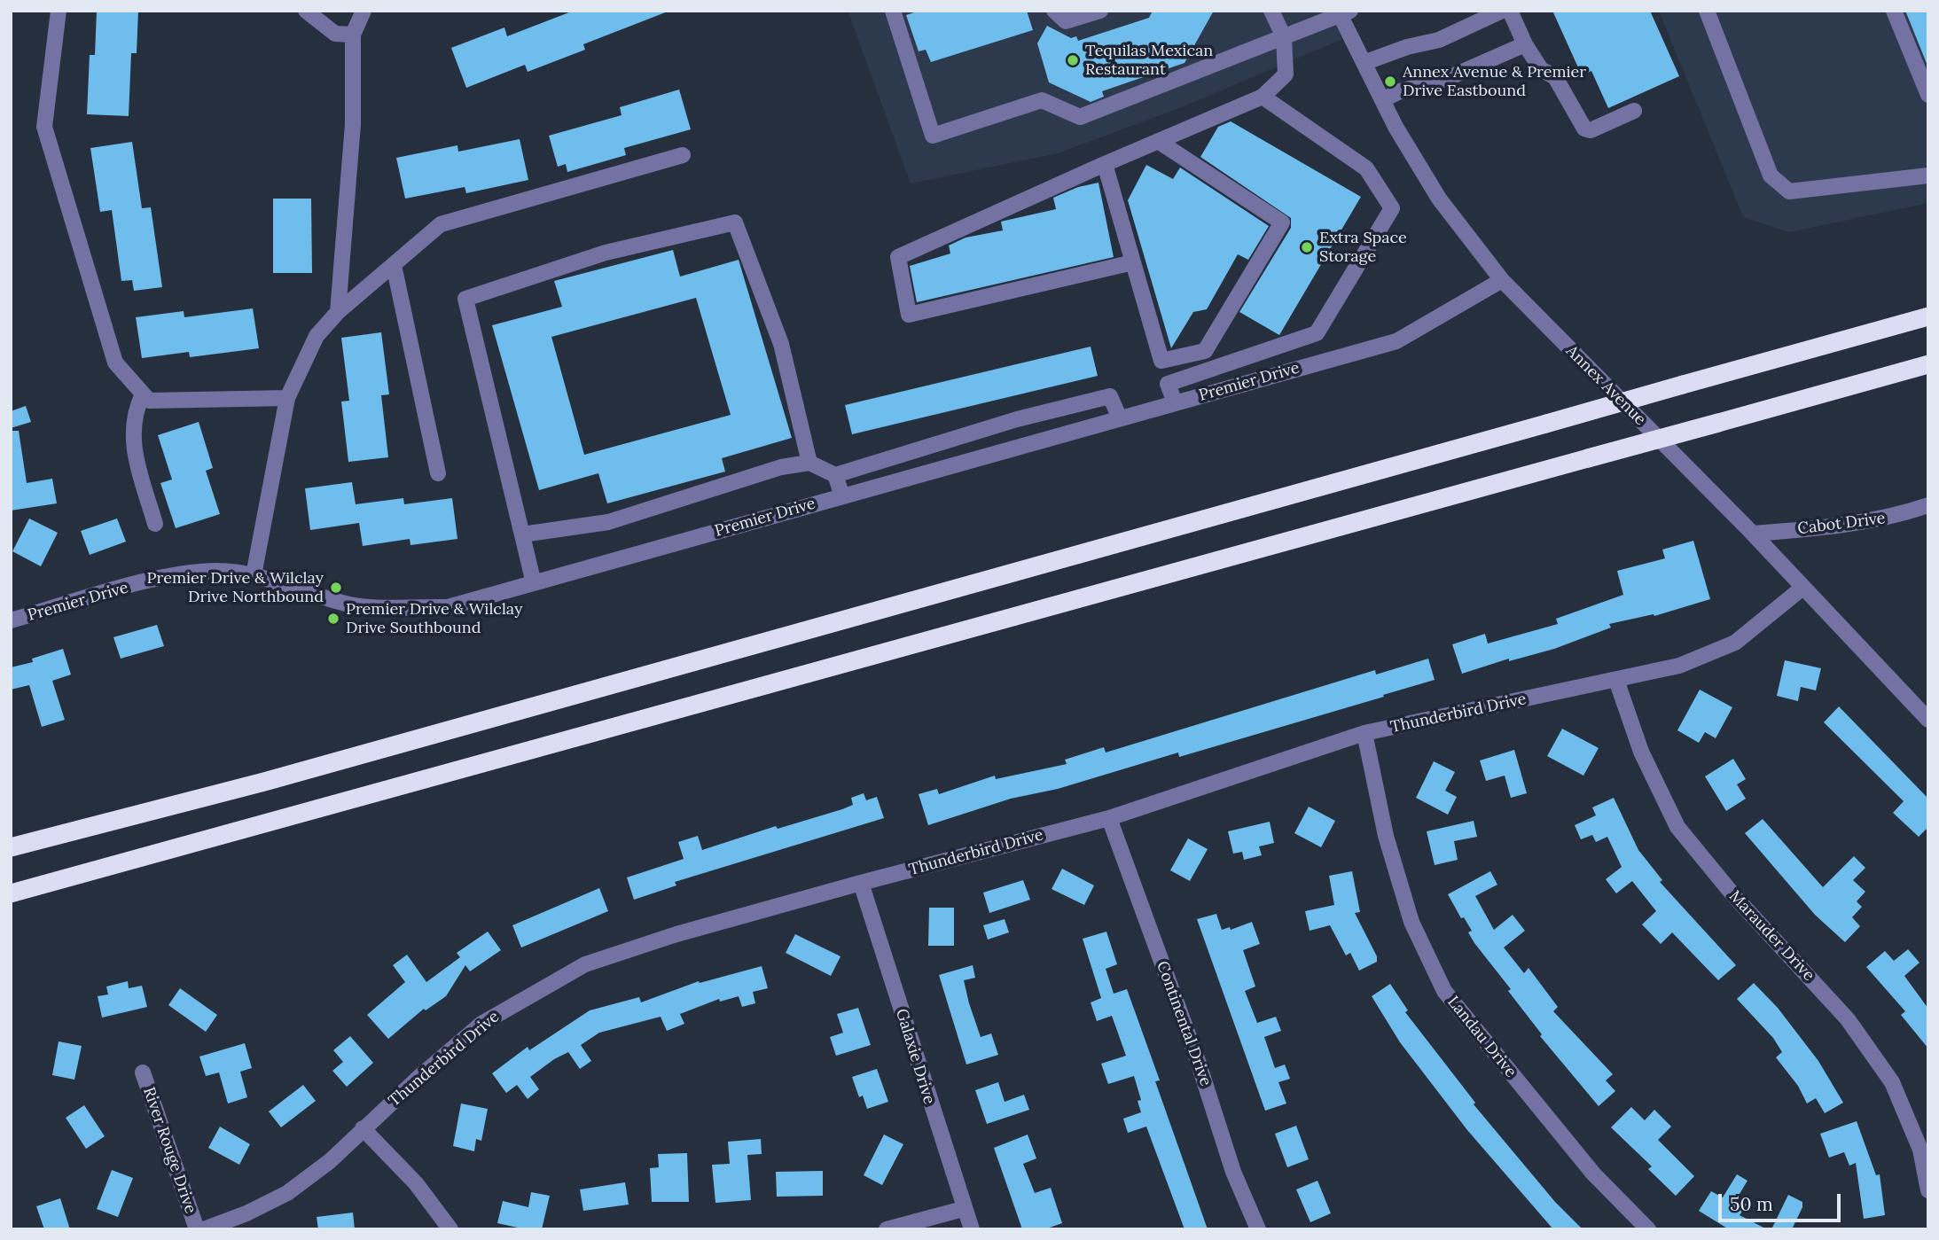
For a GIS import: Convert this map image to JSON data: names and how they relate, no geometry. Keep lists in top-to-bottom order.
{
  "streets": {
    "street": [
      "Premier Drive",
      "Annex Avenue",
      "Cabot Drive",
      "Thunderbird Drive",
      "Marauder Drive",
      "Continental Drive",
      "Landau Drive",
      "Galaxie Drive",
      "River Rouge Drive"
    ]
  },
  "crossings": [
    ["Premier Drive", "Annex Avenue"],
    ["Annex Avenue", "Cabot Drive"],
    ["Annex Avenue", "Thunderbird Drive"],
    ["Thunderbird Drive", "Marauder Drive"],
    ["Thunderbird Drive", "Continental Drive"],
    ["Thunderbird Drive", "Landau Drive"],
    ["Thunderbird Drive", "Galaxie Drive"]
  ],
  "places": [
    "Tequilas Mexican Restaurant",
    "Annex Avenue & Premier Drive Eastbound",
    "Extra Space Storage",
    "Premier Drive & Wilclay Drive Northbound",
    "Premier Drive & Wilclay Drive Southbound"
  ],
  "scale_bar": "50 m"
}
